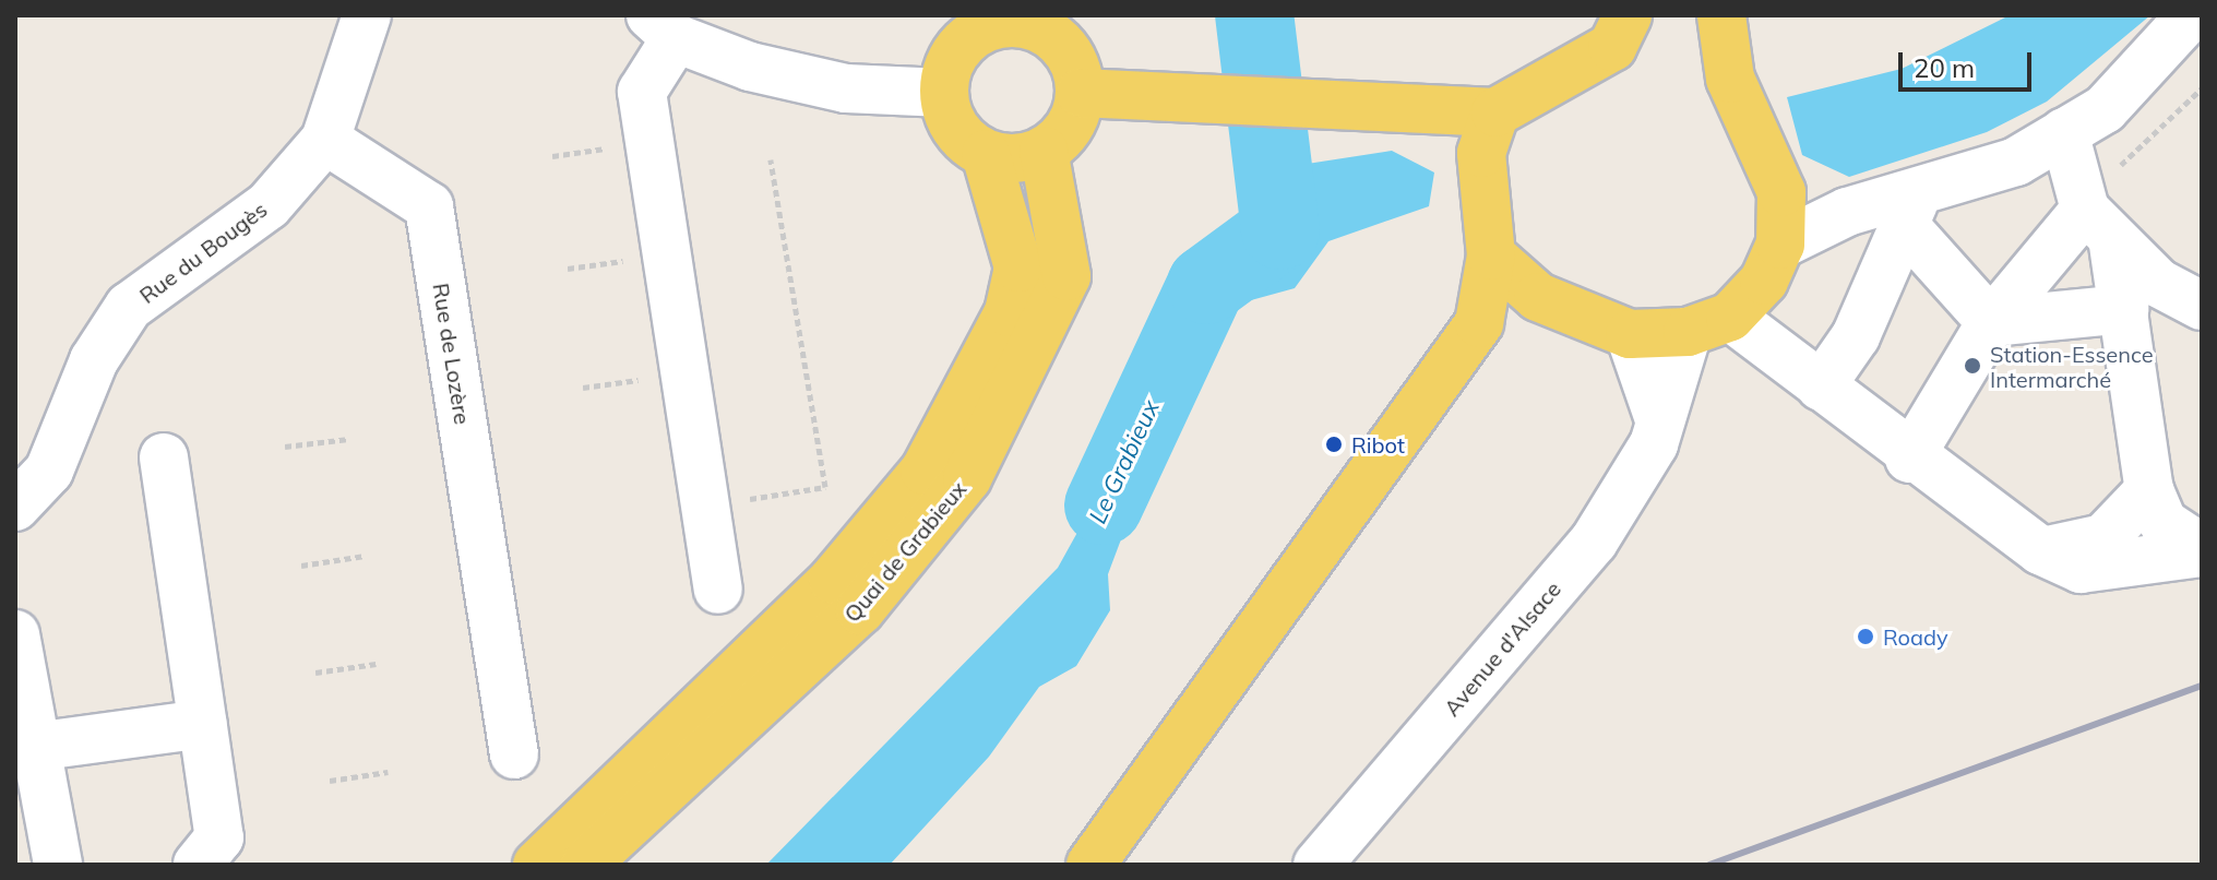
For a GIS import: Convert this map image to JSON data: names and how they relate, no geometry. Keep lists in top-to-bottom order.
{
  "streets": {
    "main road": ["Quai de Grabieux"],
    "street": ["Rue du Bougès", "Rue de Lozère", "Avenue d'Alsace"]
  },
  "crossings": [
    ["Rue du Bougès", "Rue de Lozère"]
  ],
  "water": ["Le Grabieux"],
  "places": ["Station-Essence Intermarché", "Ribot", "Roady"],
  "scale_bar": "20 m"
}
